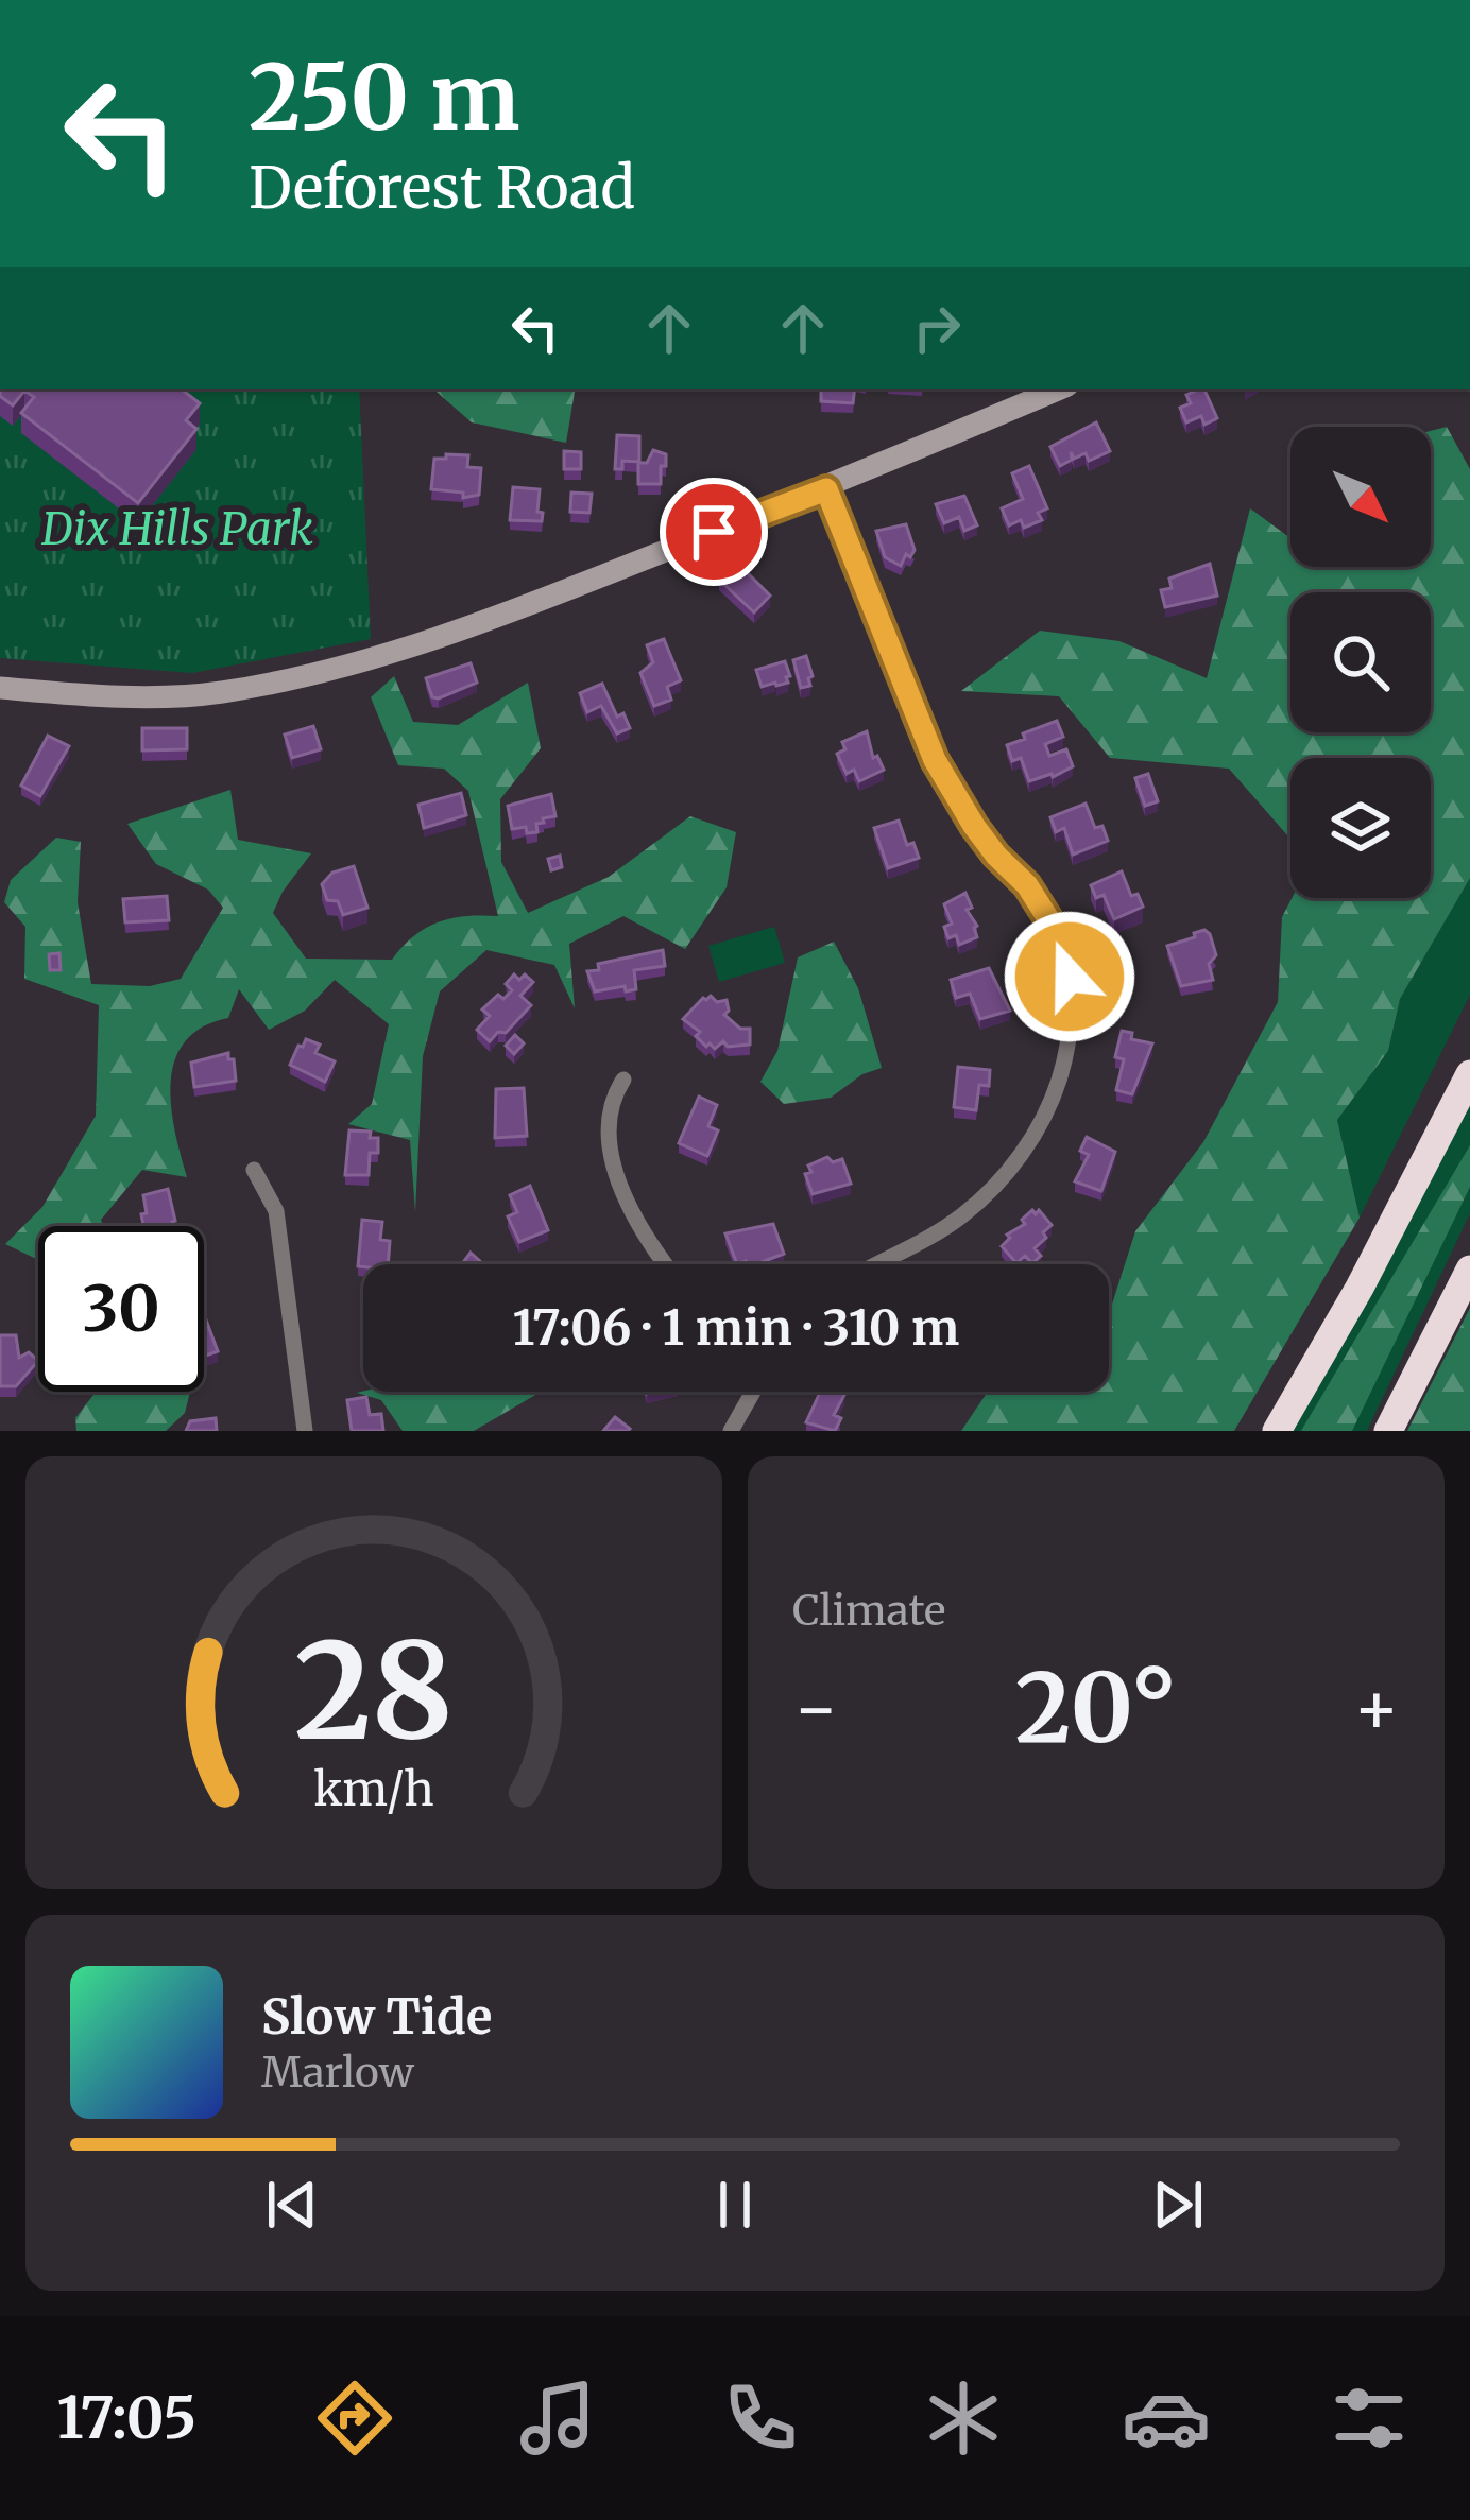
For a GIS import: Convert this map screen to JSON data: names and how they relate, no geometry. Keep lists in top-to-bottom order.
{
  "parks": ["Dix Hills Park"],
  "north": "bottom right",
  "page": {
    "turn": ["250 m", "Deforest Road"],
    "limit": "30",
    "trip": "17:06 · 1 min · 310 m",
    "tile": "Climate",
    "heat": ["−", "20°", "+"],
    "song": ["Slow Tide", "Marlow"],
    "tabs": "17:05",
    "gauge": ["28", "km/h"]
  }
}
